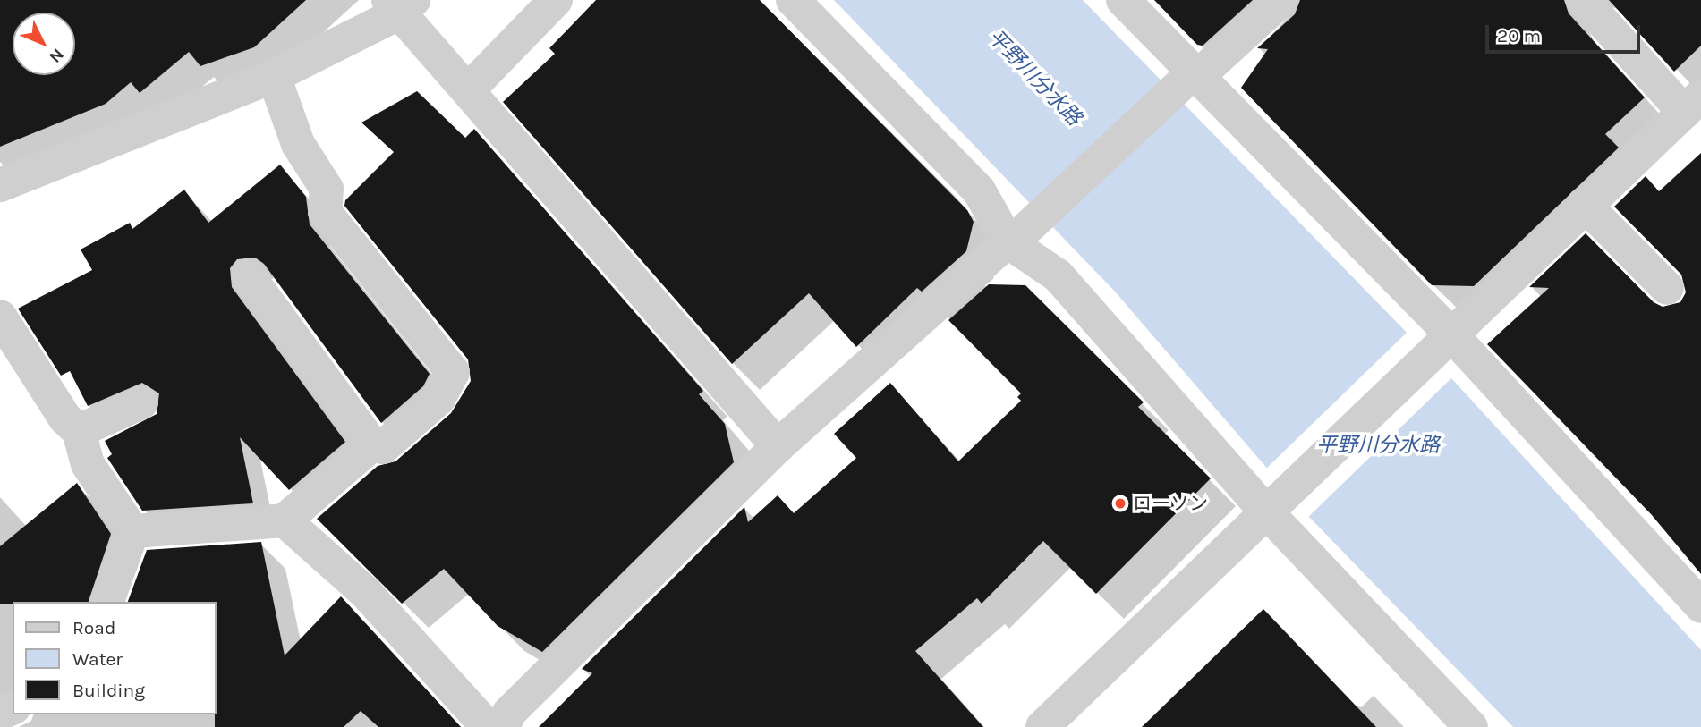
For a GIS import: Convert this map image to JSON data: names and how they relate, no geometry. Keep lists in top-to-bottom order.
{
  "water": ["平野川分水路"],
  "places": ["ローソン"],
  "legend": ["Road", "Water", "Building"],
  "scale_bar": "20 m",
  "north": "bottom right"
}
